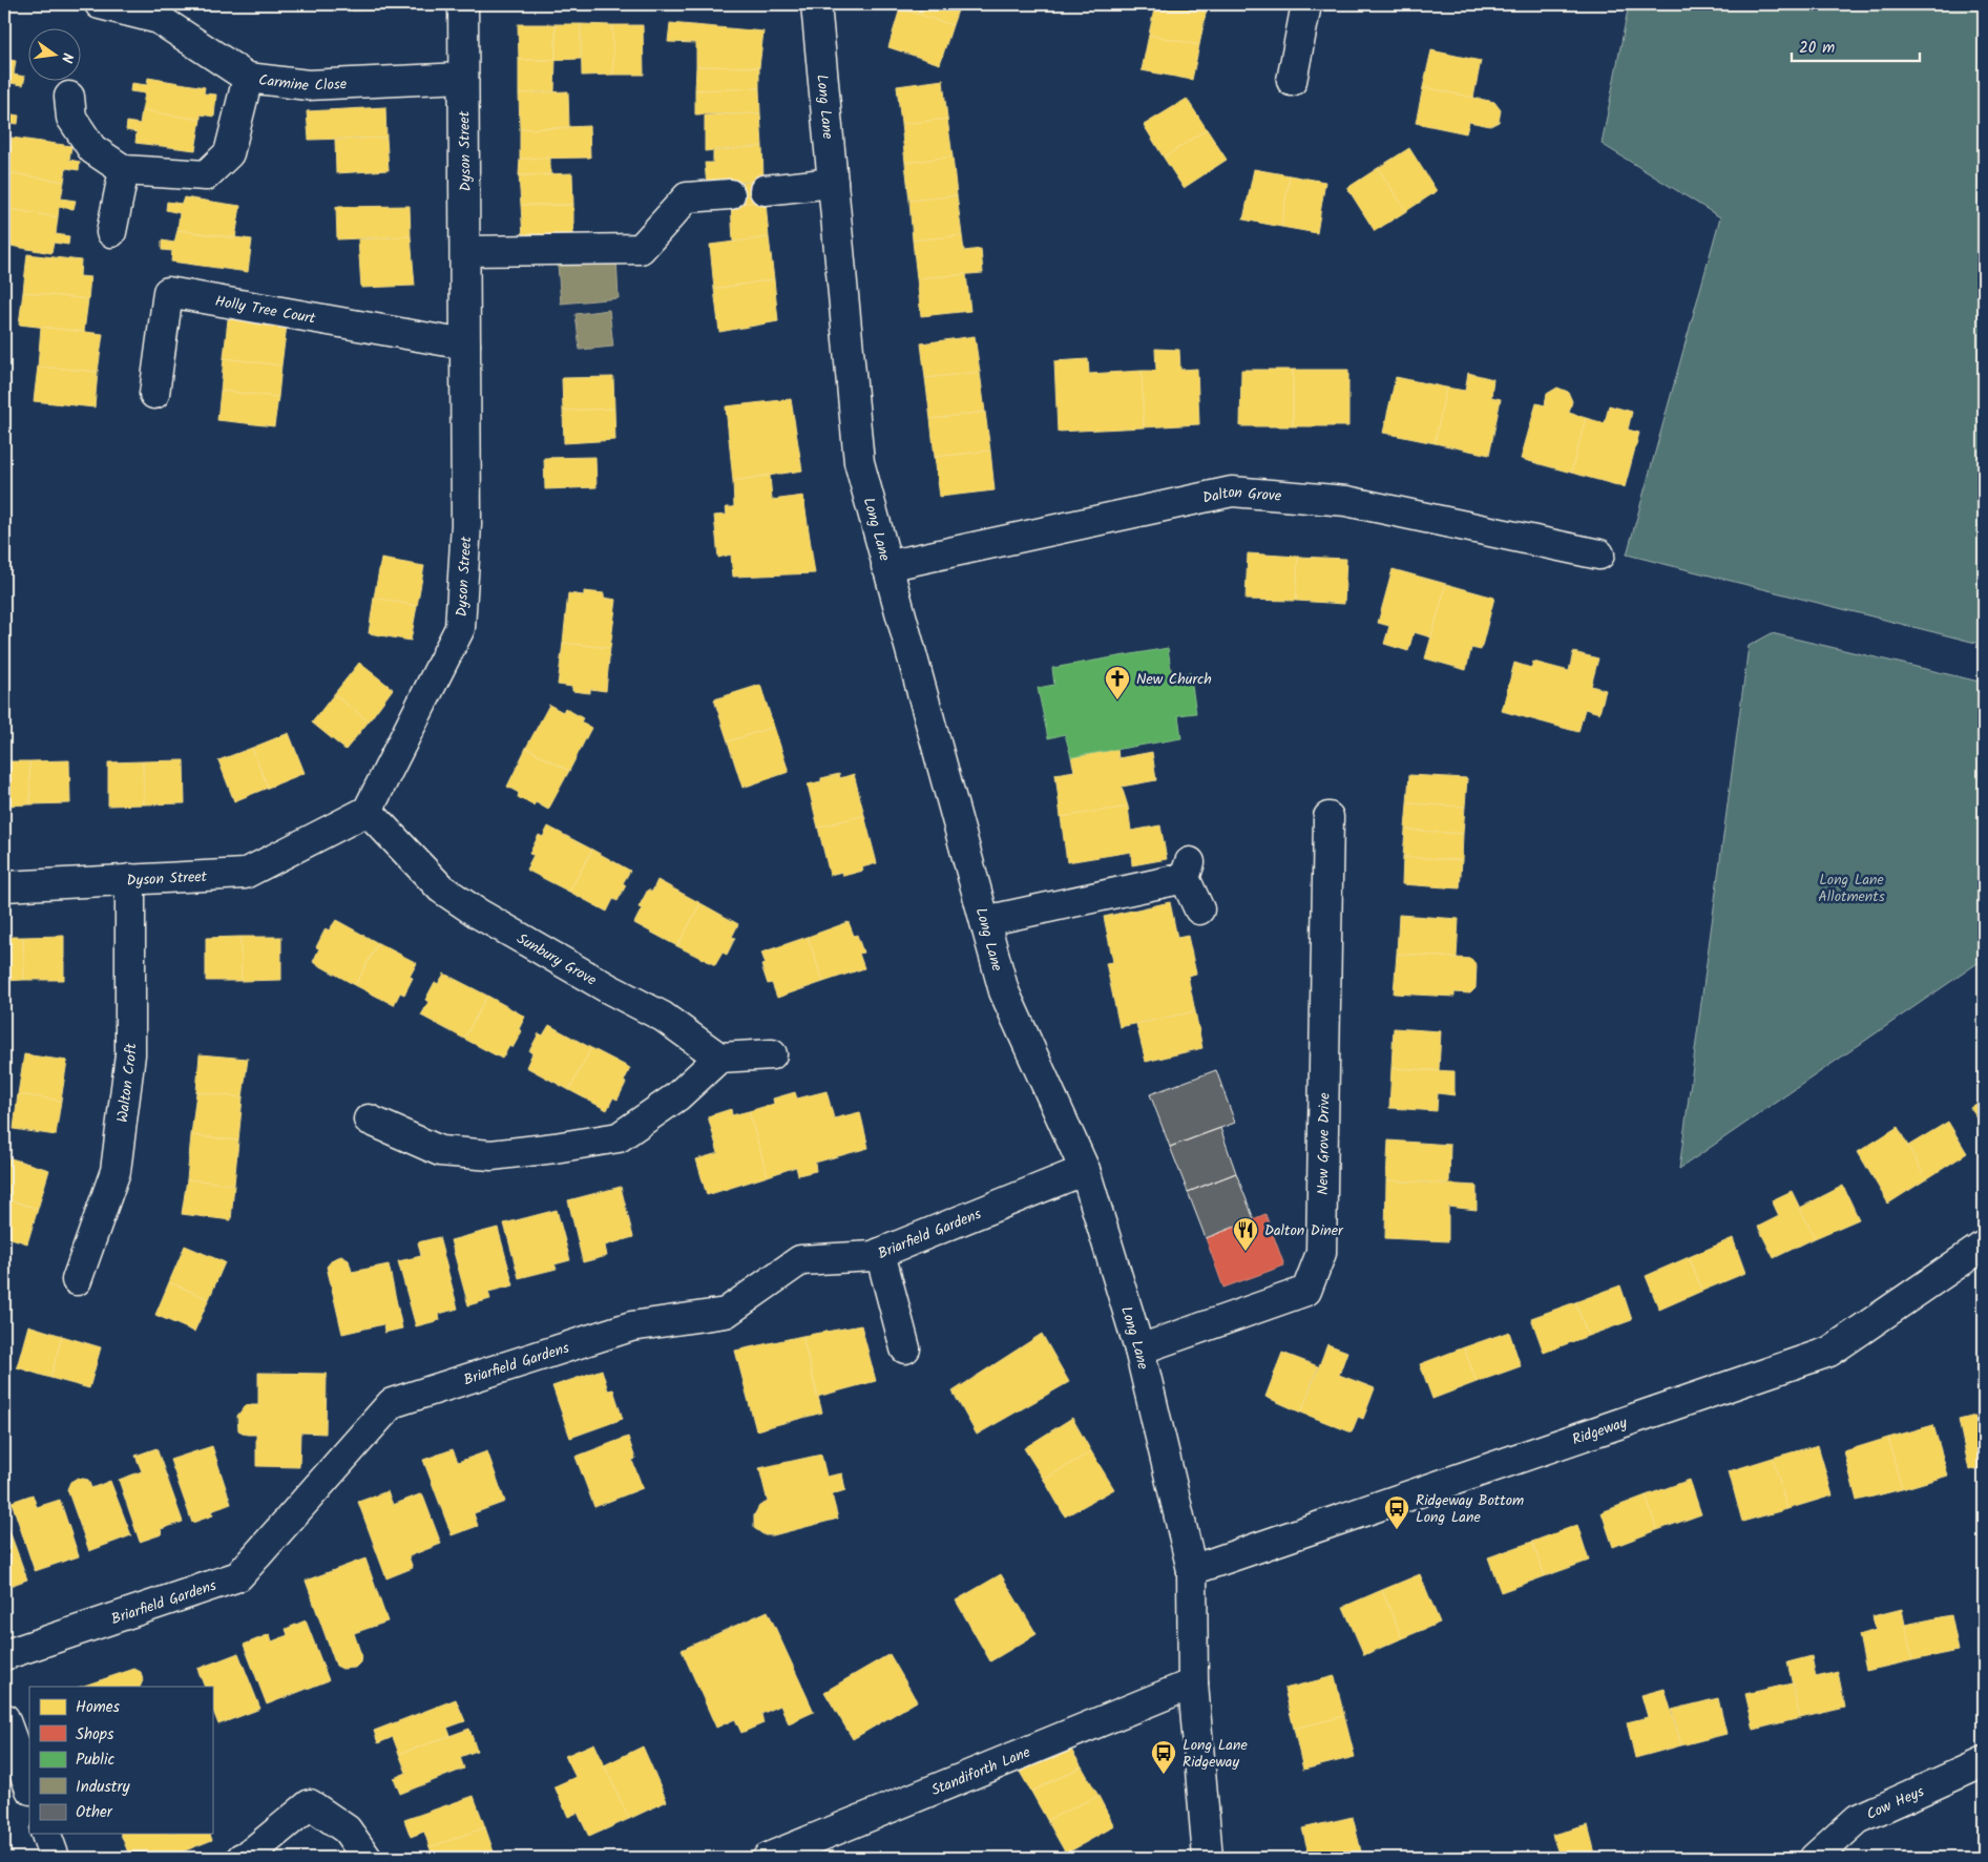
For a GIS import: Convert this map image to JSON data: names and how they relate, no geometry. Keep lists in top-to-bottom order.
{
  "streets": {
    "street": [
      "Carmine Close",
      "Long Lane",
      "Dyson Street",
      "Holly Tree Court",
      "Dalton Grove",
      "Sunbury Grove",
      "Walton Croft",
      "New Grove Drive",
      "Briarfield Gardens",
      "Ridgeway",
      "Standiforth Lane",
      "Cow Heys"
    ]
  },
  "crossings": [
    ["Carmine Close", "Dyson Street"],
    ["Long Lane", "Dalton Grove"],
    ["Long Lane", "New Grove Drive"],
    ["Long Lane", "Briarfield Gardens"],
    ["Long Lane", "Ridgeway"],
    ["Long Lane", "Standiforth Lane"],
    ["Dyson Street", "Holly Tree Court"],
    ["Dyson Street", "Sunbury Grove"],
    ["Dyson Street", "Walton Croft"]
  ],
  "parks": ["Long Lane Allotments"],
  "places": {
    "church": ["New Church"],
    "restaurant": ["Dalton Diner"],
    "bus stop": ["Ridgeway Bottom Long Lane", "Long Lane Ridgeway"]
  },
  "legend": [
    "Homes",
    "Shops",
    "Public",
    "Industry",
    "Other"
  ],
  "scale_bar": "20 m",
  "north": "right"
}
